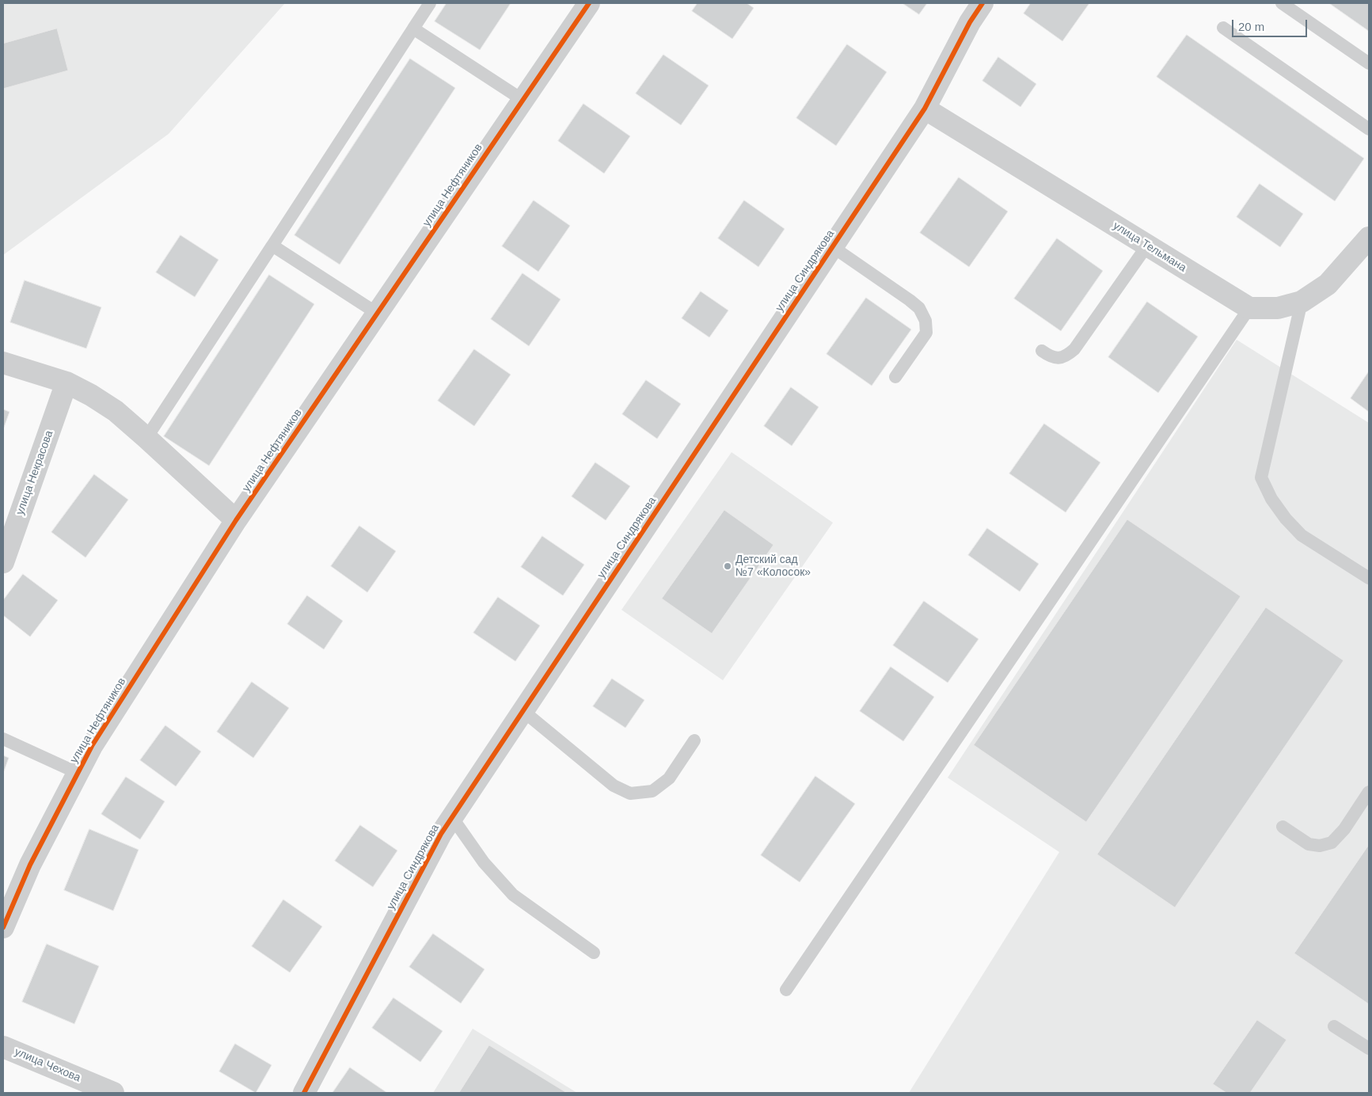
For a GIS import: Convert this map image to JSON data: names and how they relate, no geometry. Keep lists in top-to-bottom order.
{
  "streets": {
    "street": [
      "улица Нефтяников",
      "улица Тельмана",
      "улица Синдрякова",
      "улица Некрасова",
      "улица Чехова"
    ]
  },
  "crossings": [
    ["улица Тельмана", "улица Синдрякова"]
  ],
  "places": ["Детский сад №7 «Колосок»"],
  "scale_bar": "20 m"
}
